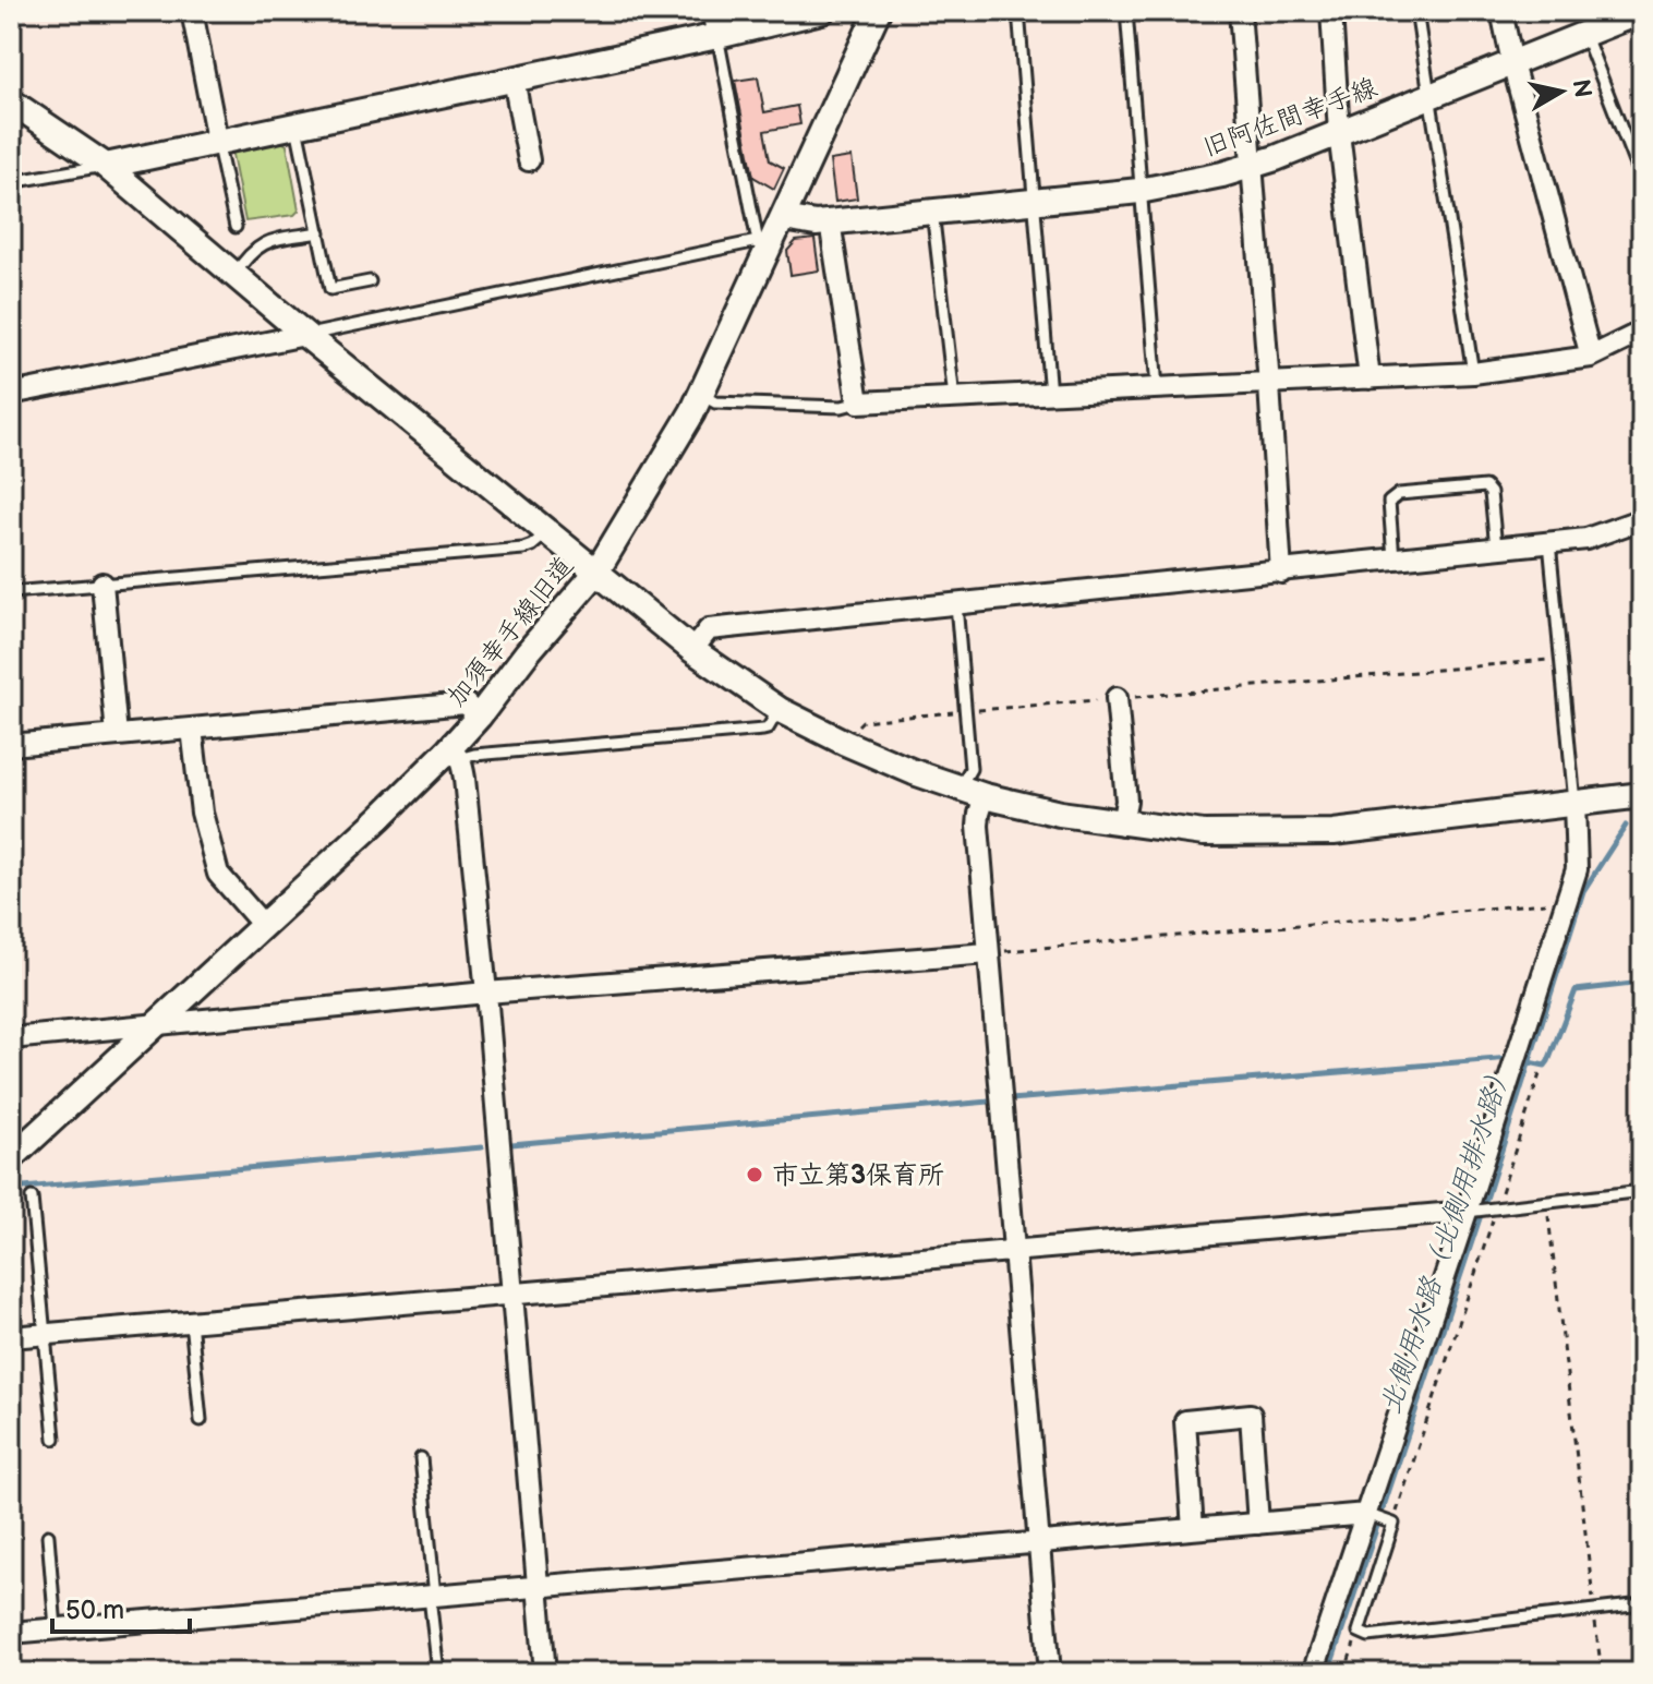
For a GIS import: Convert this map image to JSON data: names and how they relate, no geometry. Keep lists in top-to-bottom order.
{
  "streets": {
    "street": ["旧阿佐間幸手線", "加須幸手線旧道"]
  },
  "crossings": [
    ["旧阿佐間幸手線", "加須幸手線旧道"]
  ],
  "water": ["北側用水路（北側用排水路）"],
  "places": ["市立第3保育所"],
  "scale_bar": "50 m",
  "north": "right"
}
